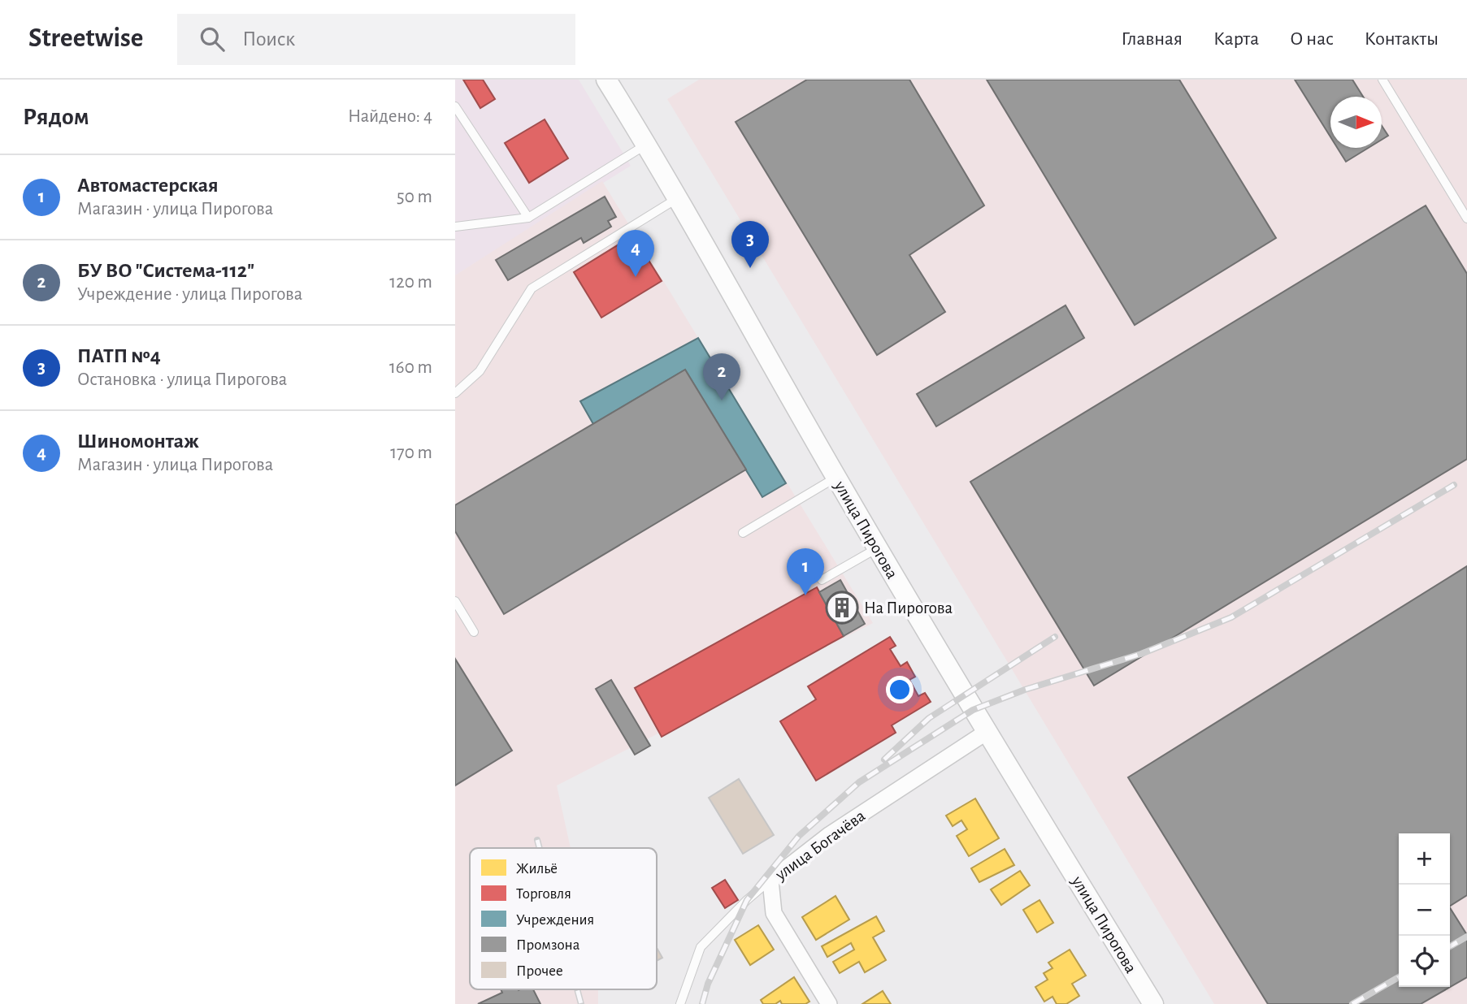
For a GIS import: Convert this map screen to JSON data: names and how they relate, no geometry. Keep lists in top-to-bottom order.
{
  "streets": {
    "street": ["улица Пирогова", "улица Богачёва"]
  },
  "crossings": [
    ["улица Пирогова", "улица Богачёва"]
  ],
  "places": {
    "building": ["На Пирогова"]
  },
  "legend": [
    "Жильё",
    "Торговля",
    "Учреждения",
    "Промзона",
    "Прочее"
  ],
  "north": "right",
  "page": {
    "header": "Streetwise",
    "search": "Поиск",
    "nav": [
      "Главная",
      "Карта",
      "О нас",
      "Контакты"
    ],
    "heading": ["Рядом", "Найдено: 4"],
    "list": [
      {
        "mark": "1",
        "name": "Автомастерская",
        "note": "Магазин · улица Пирогова",
        "value": "50 m"
      },
      {
        "mark": "2",
        "name": "БУ ВО \"Система-112\"",
        "note": "Учреждение · улица Пирогова",
        "value": "120 m"
      },
      {
        "mark": "3",
        "name": "ПАТП №4",
        "note": "Остановка · улица Пирогова",
        "value": "160 m"
      },
      {
        "mark": "4",
        "name": "Шиномонтаж",
        "note": "Магазин · улица Пирогова",
        "value": "170 m"
      }
    ],
    "pins": [
      "3",
      "4",
      "2",
      "1"
    ],
    "map_buttons": ["+", "−"]
  }
}
